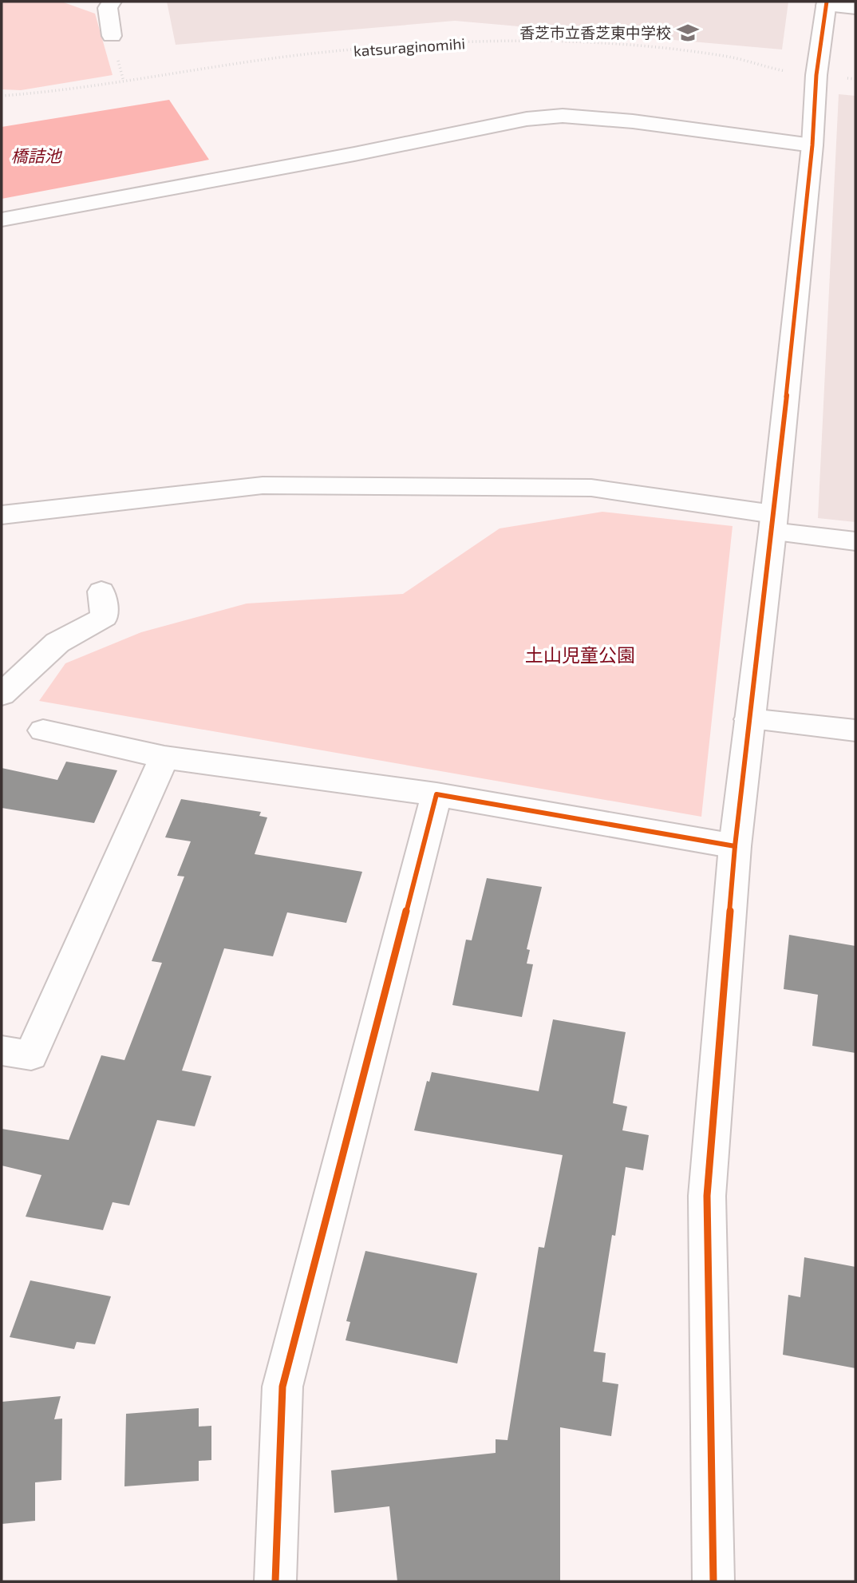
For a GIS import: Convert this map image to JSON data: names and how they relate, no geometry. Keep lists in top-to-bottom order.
{
  "streets": {
    "path": ["katsuraginomihi"]
  },
  "water": ["橋詰池"],
  "parks": ["土山児童公園"],
  "places": {
    "school or university": ["香芝市立香芝東中学校"]
  }
}
